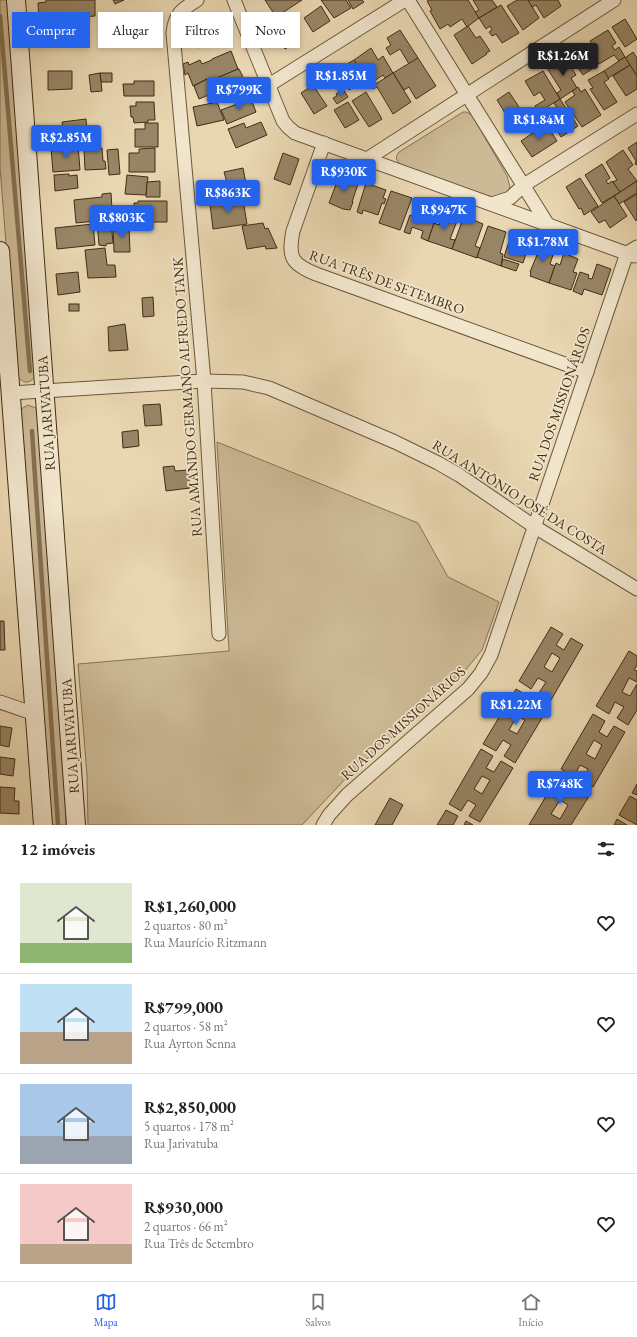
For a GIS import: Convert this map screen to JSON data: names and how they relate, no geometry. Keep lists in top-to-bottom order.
{
  "streets": {
    "street": [
      "RUA TRÊS DE SETEMBRO",
      "RUA AMANDO GERMANO ALFREDO TANK",
      "RUA DOS MISSIONÁRIOS",
      "RUA JARIVATUBA",
      "RUA ANTÔNIO JOSÉ DA COSTA"
    ]
  },
  "crossings": [
    ["RUA TRÊS DE SETEMBRO", "RUA DOS MISSIONÁRIOS"],
    ["RUA AMANDO GERMANO ALFREDO TANK", "RUA ANTÔNIO JOSÉ DA COSTA"],
    ["RUA DOS MISSIONÁRIOS", "RUA ANTÔNIO JOSÉ DA COSTA"],
    ["RUA JARIVATUBA", "RUA ANTÔNIO JOSÉ DA COSTA"]
  ],
  "page": {
    "chip": [
      "Comprar",
      "Alugar",
      "Filtros",
      "Novo"
    ],
    "price": [
      "R$1.26M",
      "R$1.85M",
      "R$799K",
      "R$1.84M",
      "R$2.85M",
      "R$930K",
      "R$863K",
      "R$947K",
      "R$803K",
      "R$1.78M",
      "R$1.22M",
      "R$748K"
    ],
    "heading": "12 imóveis",
    "list": [
      {
        "name": "R$1,260,000",
        "note": "2 quartos · 80 m² · Rua Maurício Ritzmann"
      },
      {
        "name": "R$799,000",
        "note": "2 quartos · 58 m² · Rua Ayrton Senna"
      },
      {
        "name": "R$2,850,000",
        "note": "5 quartos · 178 m² · Rua Jarivatuba"
      },
      {
        "name": "R$930,000",
        "note": "2 quartos · 66 m² · Rua Três de Setembro"
      }
    ],
    "tabs": ["Mapa", "Salvos", "Início"]
  }
}
